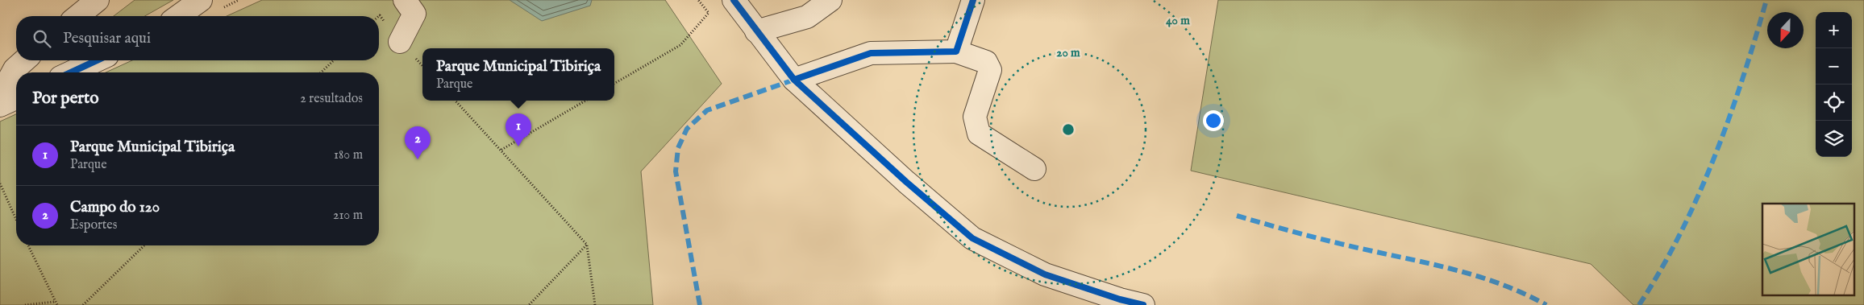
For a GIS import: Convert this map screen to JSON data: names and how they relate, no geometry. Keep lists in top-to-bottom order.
{
  "north": "bottom",
  "page": {
    "map_buttons": ["+", "−"],
    "search": "Pesquisar aqui",
    "popup": ["Parque Municipal Tibiriça", "Parque"],
    "heading": ["Por perto", "2 resultados"],
    "pins": ["1", "2"],
    "list": [
      {
        "mark": "1",
        "name": "Parque Municipal Tibiriça",
        "note": "Parque",
        "value": "180 m"
      },
      {
        "mark": "2",
        "name": "Campo do 120",
        "note": "Esportes",
        "value": "210 m"
      }
    ]
  },
  "rings": ["40 m", "20 m"]
}
